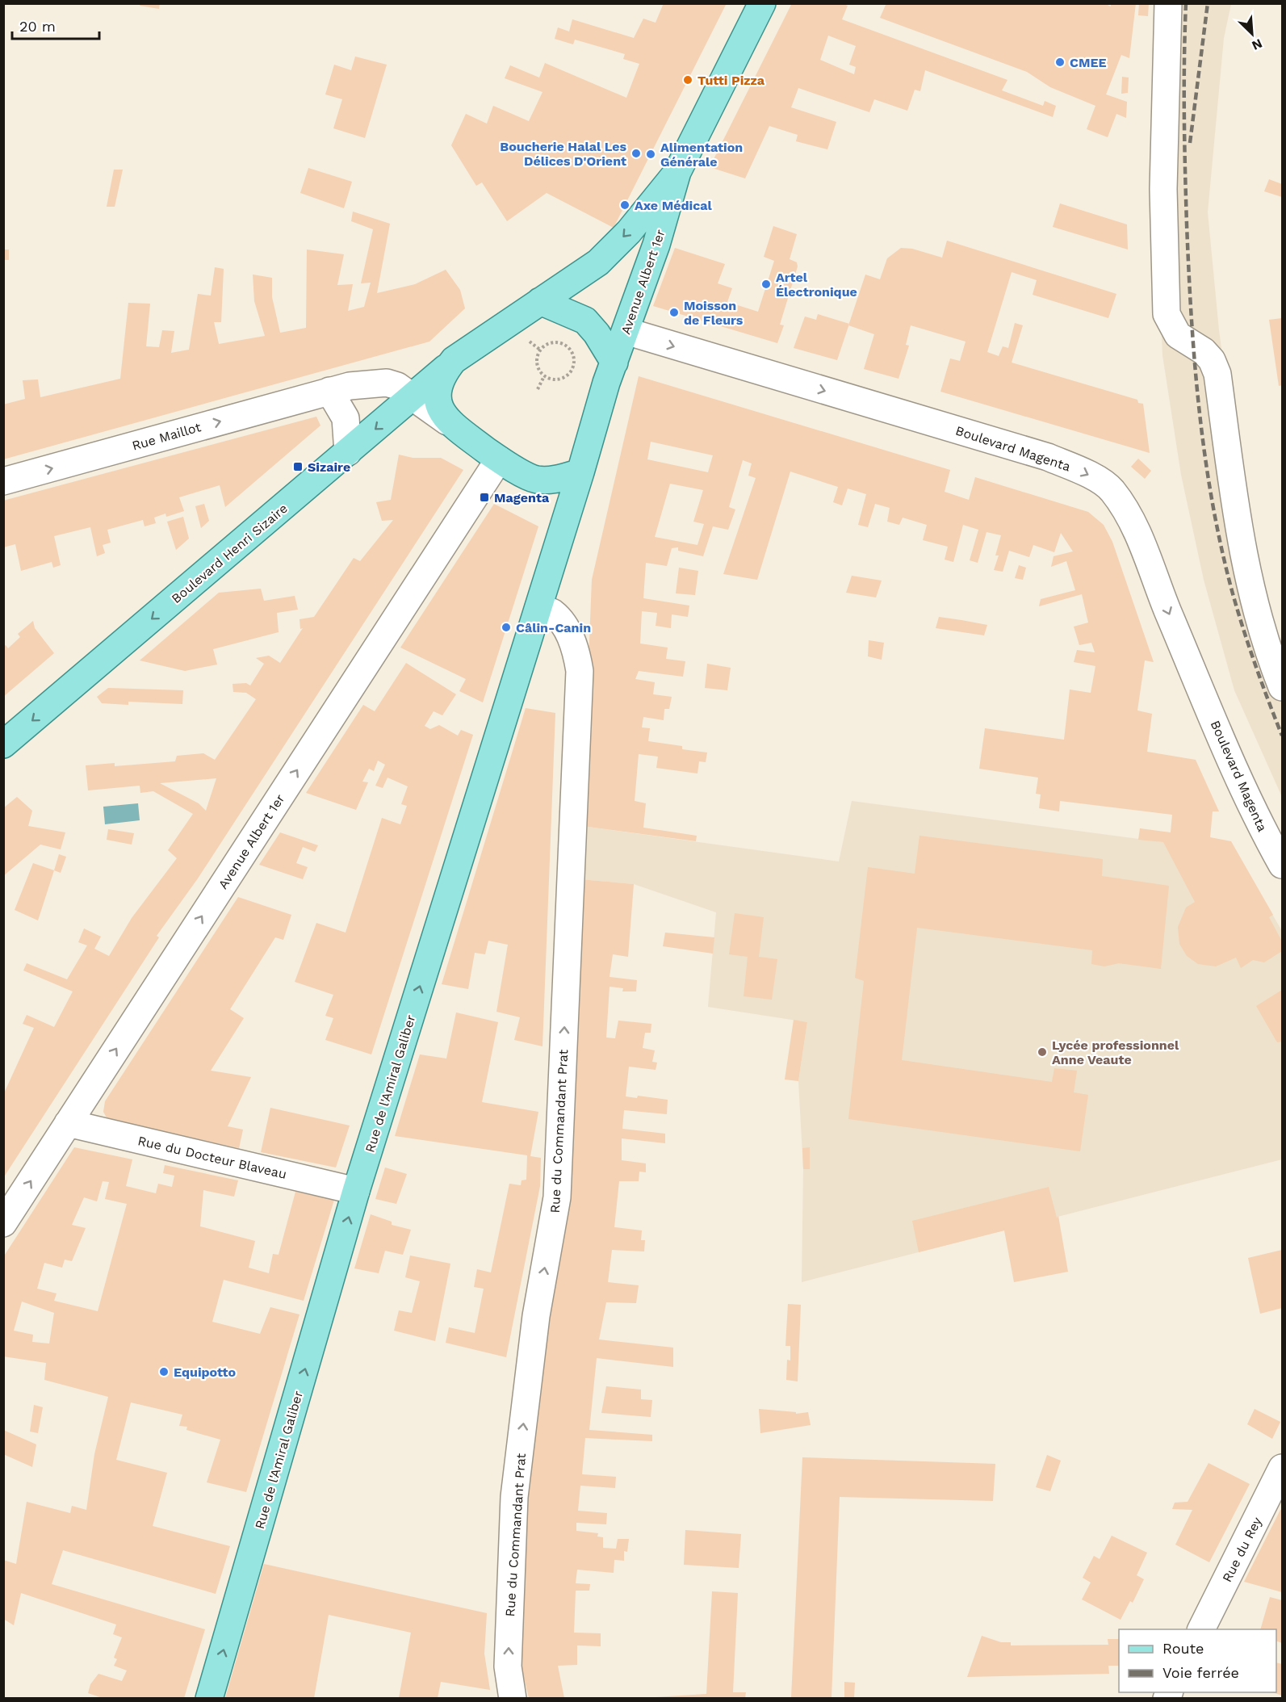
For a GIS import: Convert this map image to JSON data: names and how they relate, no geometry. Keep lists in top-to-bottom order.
{
  "streets": {
    "main road": ["Avenue Albert 1er", "Boulevard Henri Sizaire", "Rue de l'Amiral Galiber"],
    "street": [
      "Rue Maillot",
      "Boulevard Magenta",
      "Rue du Commandant Prat",
      "Rue du Docteur Blaveau",
      "Rue du Rey"
    ]
  },
  "crossings": [
    ["Avenue Albert 1er", "Boulevard Magenta"],
    ["Avenue Albert 1er", "Boulevard Henri Sizaire"],
    ["Avenue Albert 1er", "Rue de l'Amiral Galiber"],
    ["Avenue Albert 1er", "Rue du Docteur Blaveau"],
    ["Rue Maillot", "Boulevard Henri Sizaire"],
    ["Rue de l'Amiral Galiber", "Rue du Commandant Prat"],
    ["Rue de l'Amiral Galiber", "Rue du Docteur Blaveau"]
  ],
  "one_way": [
    "Rue Maillot",
    "Boulevard Magenta",
    "Boulevard Henri Sizaire",
    "Rue de l'Amiral Galiber",
    "Rue du Commandant Prat"
  ],
  "places": {
    "other": [
      "CMEE",
      "Tutti Pizza",
      "Boucherie Halal Les Délices D'Orient",
      "Alimentation Générale",
      "Axe Médical",
      "Artel Électronique",
      "Moisson de Fleurs",
      "Câlin-Canin",
      "Lycée professionnel Anne Veaute",
      "Equipotto"
    ],
    "transit": ["Sizaire", "Magenta"]
  },
  "legend": ["Route", "Voie ferrée"],
  "scale_bar": "20 m",
  "north": "bottom right"
}
